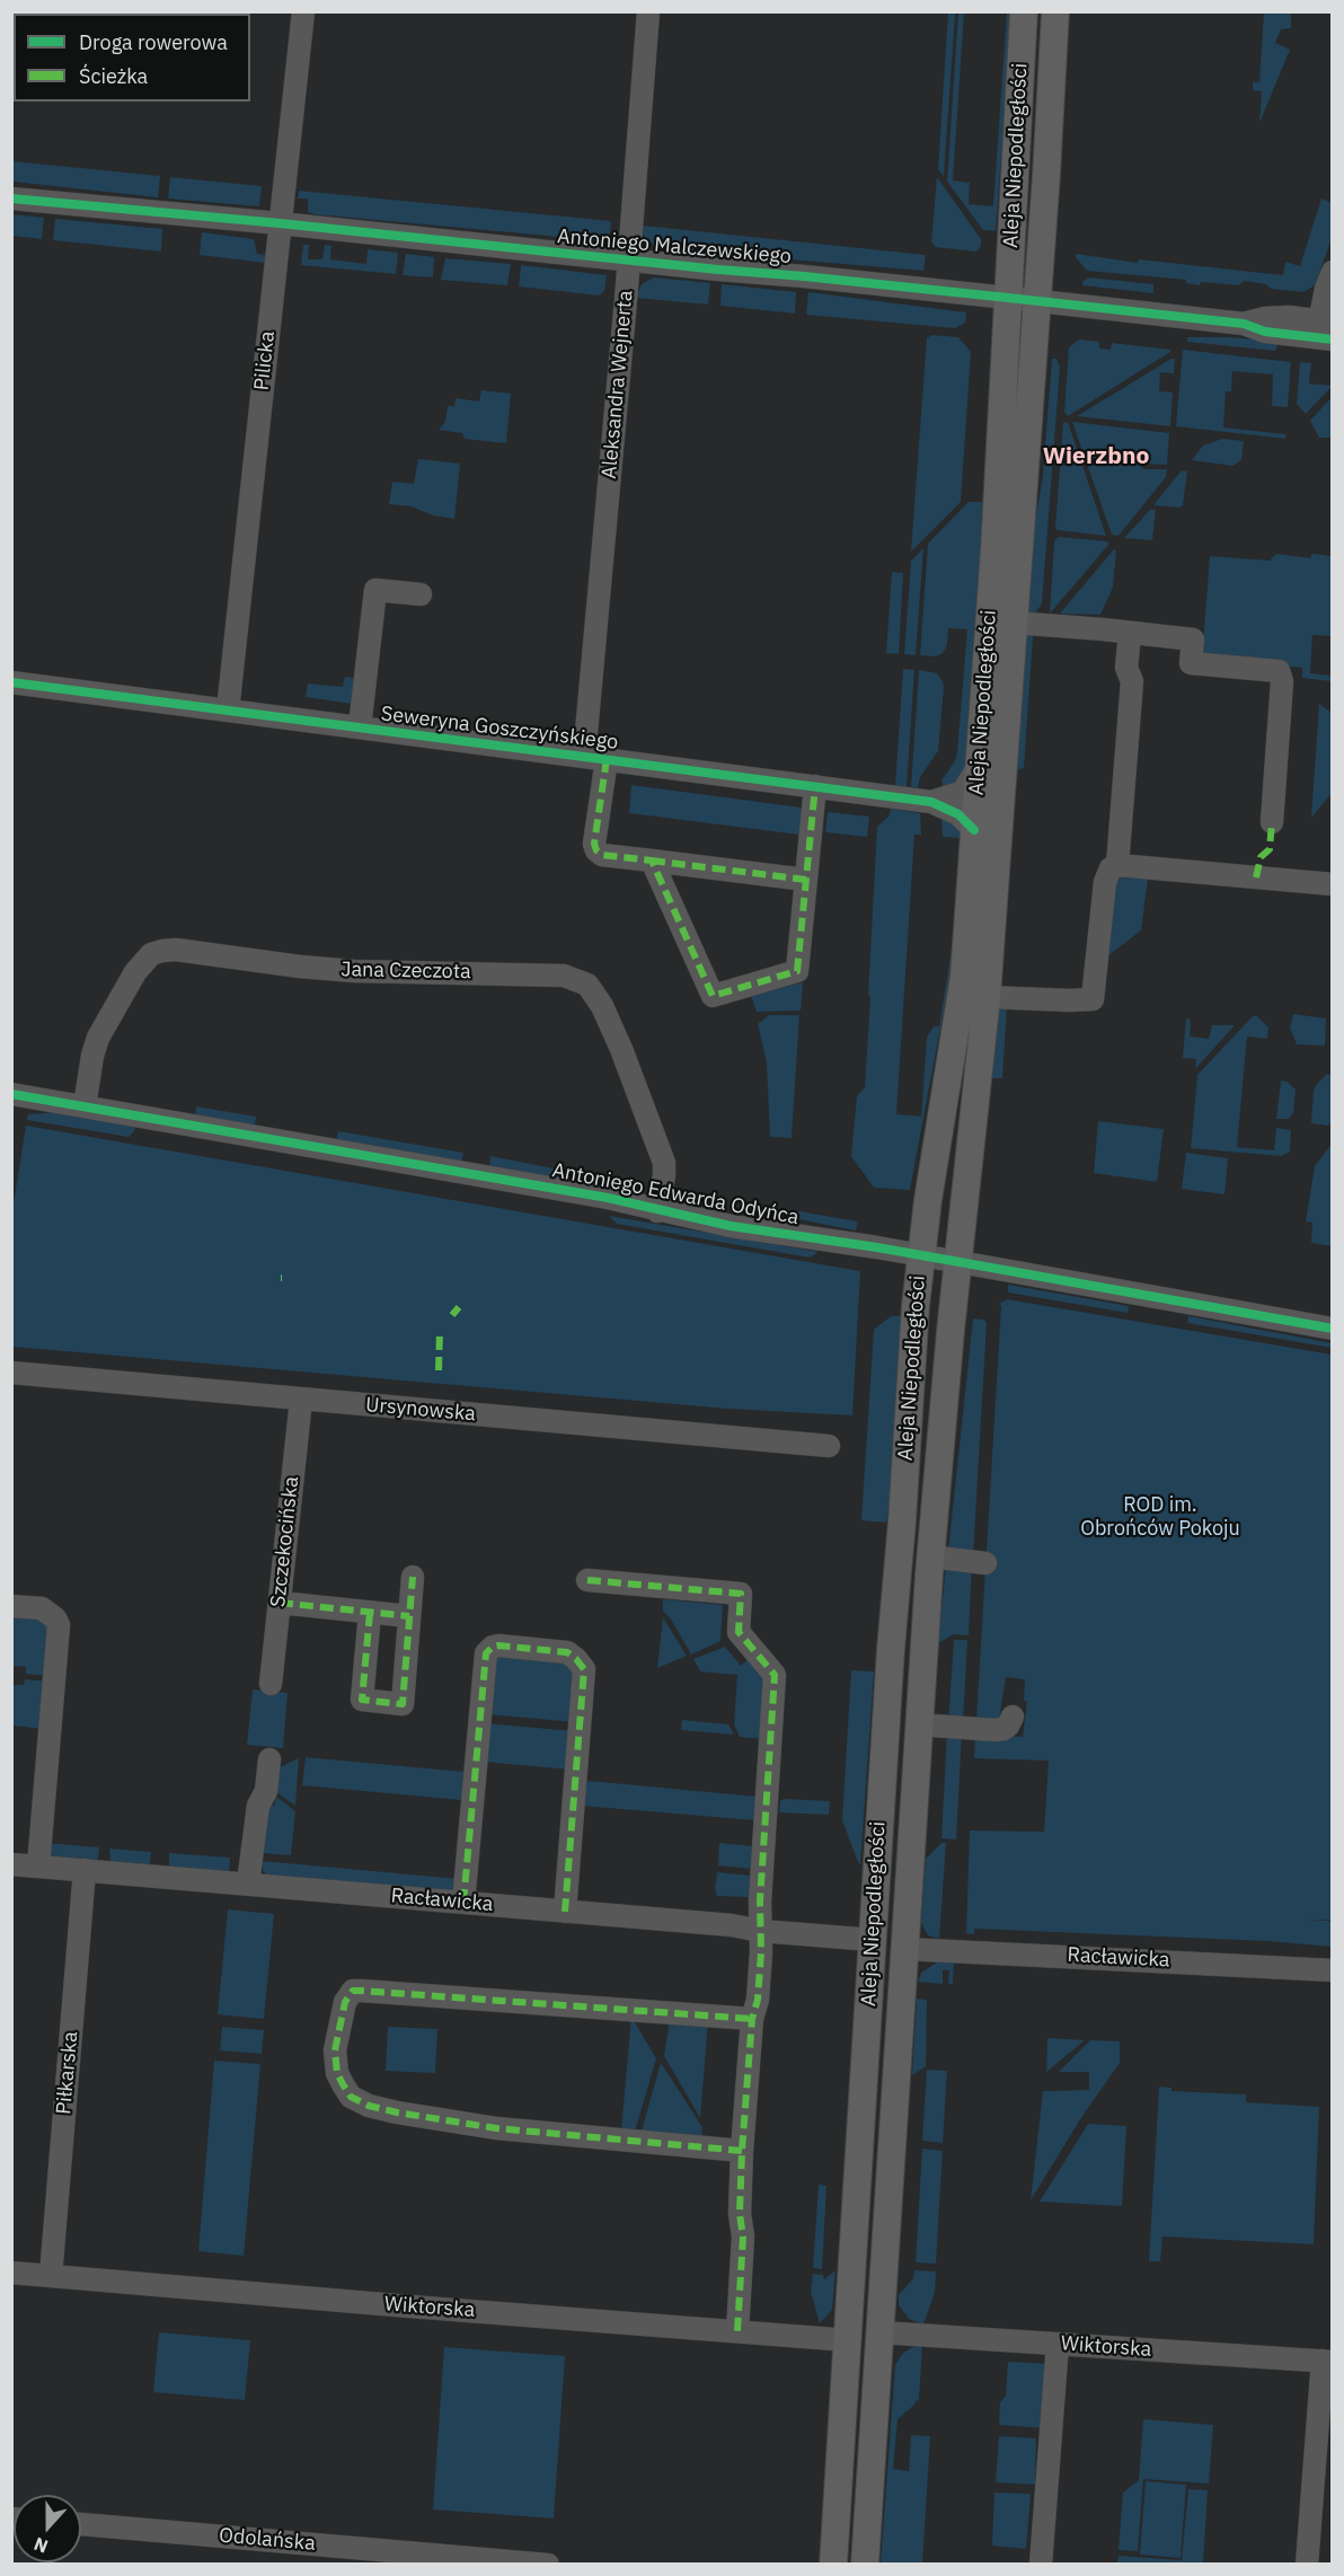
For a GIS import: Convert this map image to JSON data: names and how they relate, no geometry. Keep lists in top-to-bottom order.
{
  "streets": {
    "main road": ["Aleja Niepodległości"],
    "street": [
      "Antoniego Malczewskiego",
      "Pilicka",
      "Aleksandra Wejnerta",
      "Seweryna Goszczyńskiego",
      "Jana Czeczota",
      "Antoniego Edwarda Odyńca",
      "Ursynowska",
      "Szczekocińska",
      "Racławicka",
      "Piłkarska",
      "Wiktorska",
      "Odolańska"
    ]
  },
  "crossings": [
    ["Aleja Niepodległości", "Antoniego Malczewskiego"],
    ["Aleja Niepodległości", "Seweryna Goszczyńskiego"],
    ["Aleja Niepodległości", "Antoniego Edwarda Odyńca"],
    ["Aleja Niepodległości", "Racławicka"],
    ["Aleja Niepodległości", "Wiktorska"],
    ["Antoniego Malczewskiego", "Pilicka"],
    ["Antoniego Malczewskiego", "Aleksandra Wejnerta"],
    ["Pilicka", "Seweryna Goszczyńskiego"],
    ["Aleksandra Wejnerta", "Seweryna Goszczyńskiego"],
    ["Jana Czeczota", "Antoniego Edwarda Odyńca"],
    ["Ursynowska", "Szczekocińska"],
    ["Racławicka", "Piłkarska"],
    ["Piłkarska", "Wiktorska"]
  ],
  "districts": ["Wierzbno"],
  "parks": ["ROD im. Obrońców Pokoju"],
  "legend": ["Droga rowerowa", "Ścieżka"],
  "north": "bottom"
}
